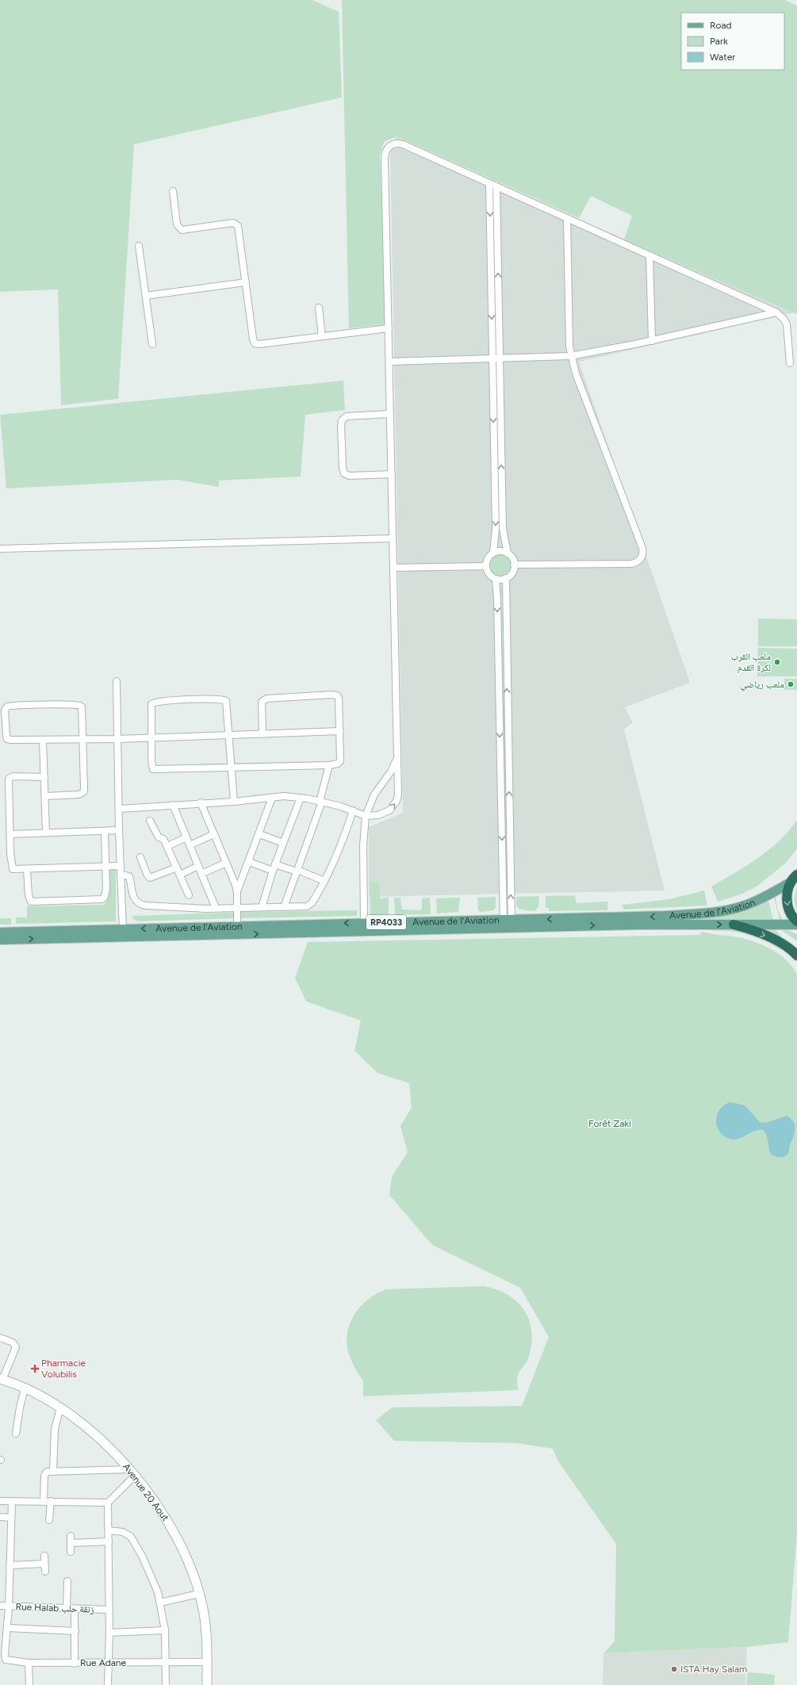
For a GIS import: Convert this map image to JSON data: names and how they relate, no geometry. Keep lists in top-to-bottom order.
{
  "streets": {
    "main road": ["Avenue de l'Aviation", "RP4033"],
    "street": ["Avenue 20 Aout", "Rue Halab زنقة حلب", "Rue Adane"]
  },
  "crossings": [
    ["Avenue 20 Aout", "Rue Adane"]
  ],
  "parks": ["Forêt Zaki"],
  "places": {
    "other": ["ملعب القرب لكرة القدم", "ملعب رياضي", "ISTA Hay Salam"],
    "health": ["Pharmacie Volubilis"]
  },
  "legend": ["Road", "Park", "Water"]
}
